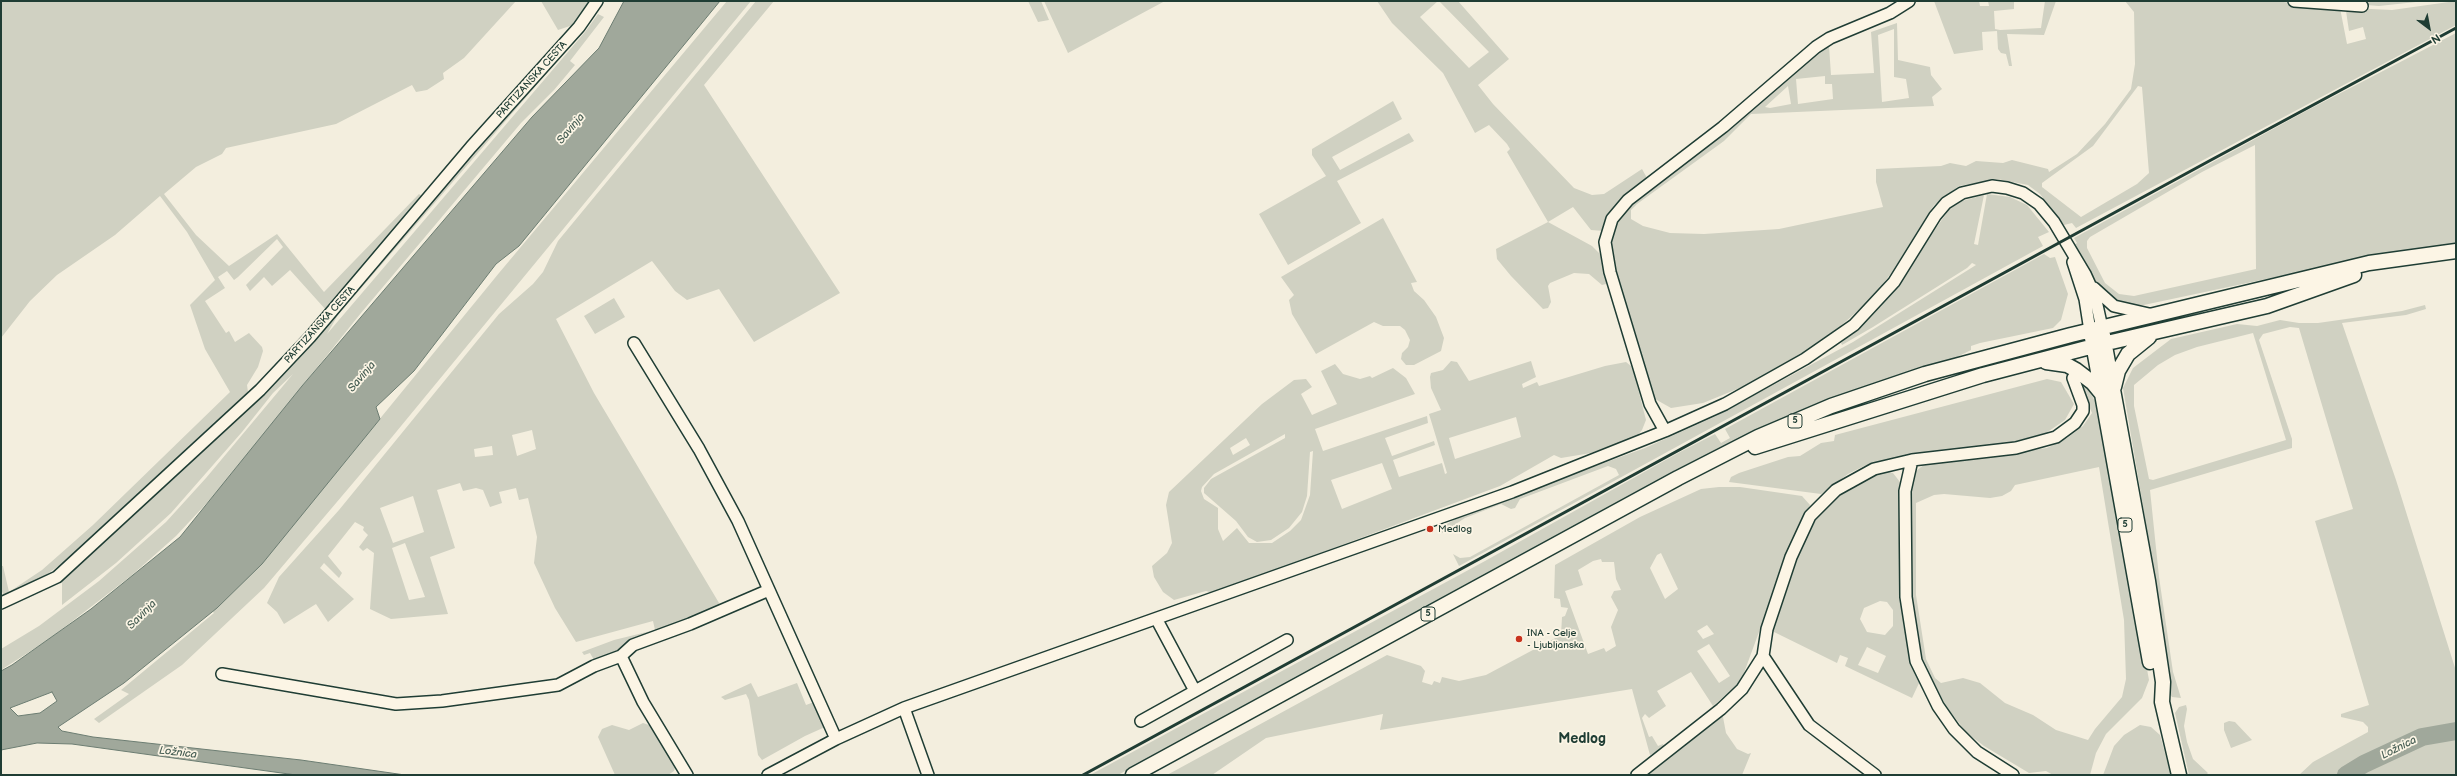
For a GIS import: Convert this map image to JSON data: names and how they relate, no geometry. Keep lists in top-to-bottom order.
{
  "streets": {
    "main road": ["5"],
    "street": ["PARTIZANSKA CESTA"]
  },
  "districts": ["Medlog"],
  "water": ["Savinja", "Ložnica"],
  "places": ["Medlog", "INA - Celje - Ljubljanska"],
  "north": "bottom right"
}
